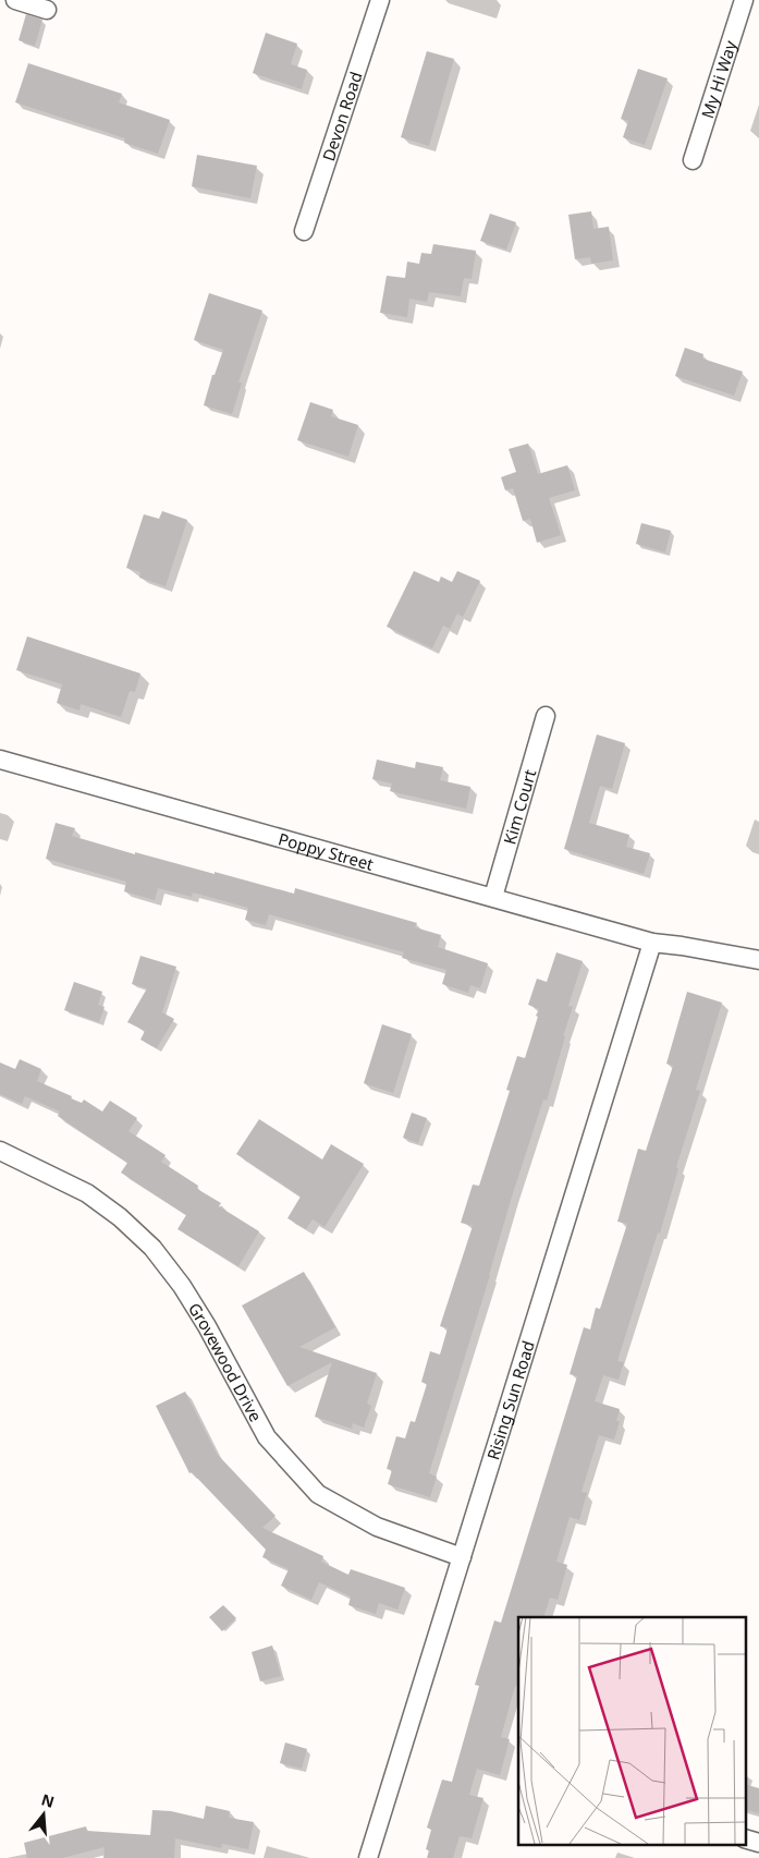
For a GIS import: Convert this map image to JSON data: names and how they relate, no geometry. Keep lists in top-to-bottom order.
{
  "streets": {
    "street": [
      "My Hi Way",
      "Devon Road",
      "Kim Court",
      "Poppy Street",
      "Grovewood Drive",
      "Rising Sun Road"
    ]
  },
  "crossings": [
    ["Kim Court", "Poppy Street"],
    ["Poppy Street", "Rising Sun Road"],
    ["Grovewood Drive", "Rising Sun Road"]
  ],
  "north": "top"
}
